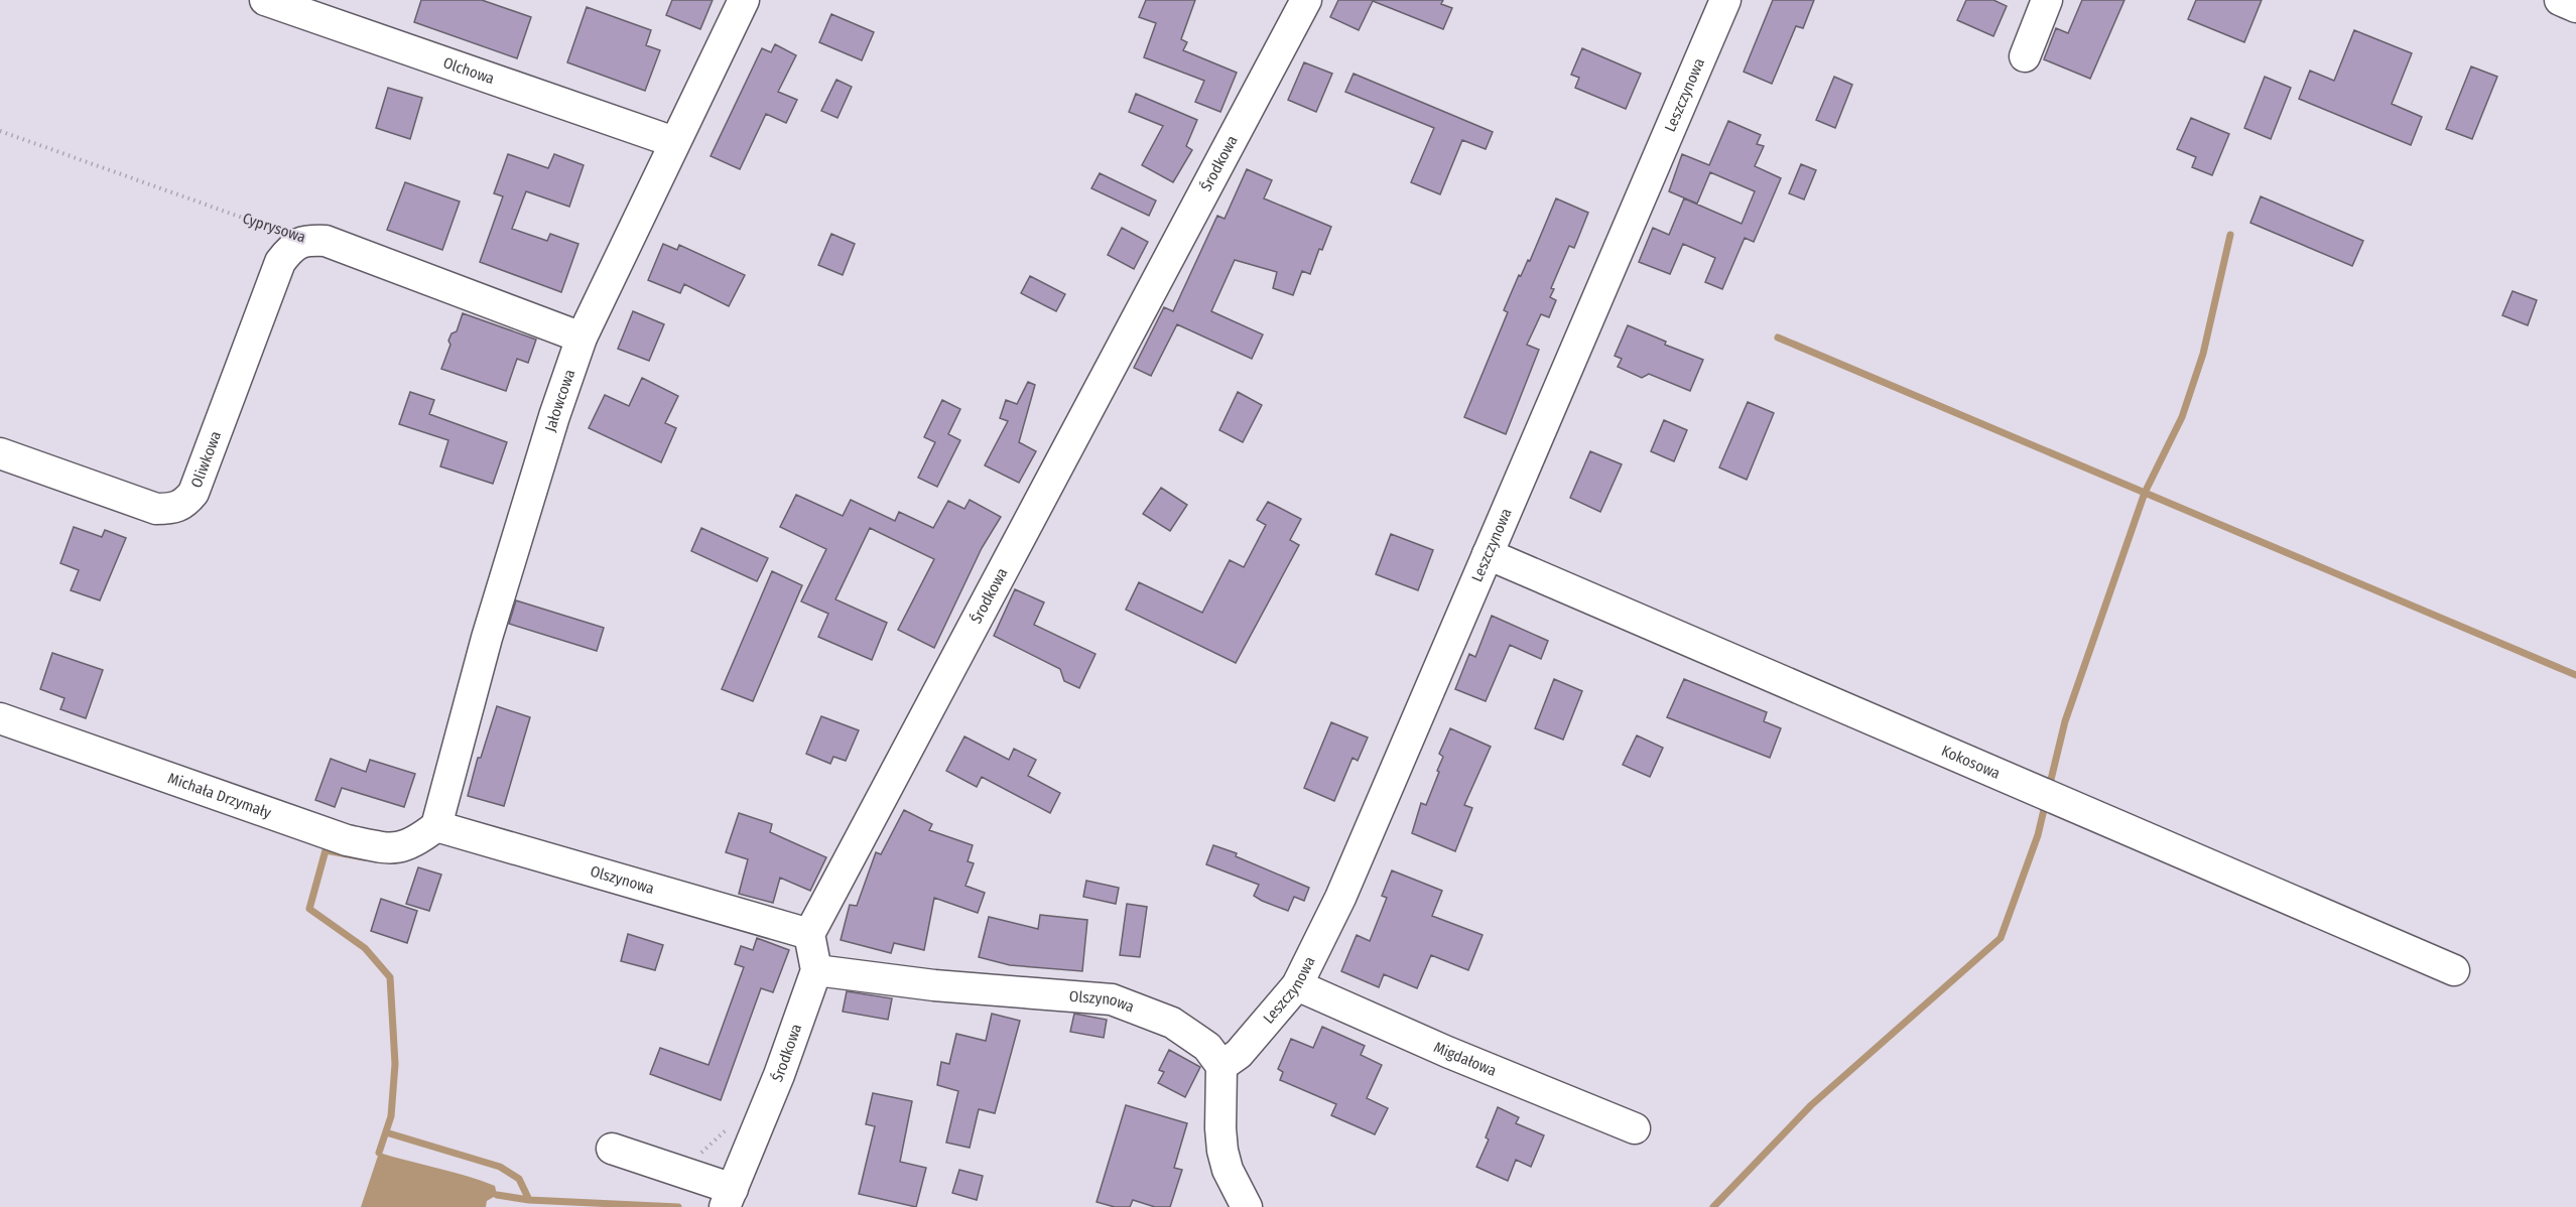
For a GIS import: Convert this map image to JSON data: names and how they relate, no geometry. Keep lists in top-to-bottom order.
{
  "streets": {
    "street": [
      "Olchowa",
      "Leszczynowa",
      "Środkowa",
      "Cyprysowa",
      "Jałowcowa",
      "Oliwkowa",
      "Kokosowa",
      "Michała Drzymały",
      "Olszynowa",
      "Migdałowa"
    ]
  },
  "crossings": [
    ["Olchowa", "Jałowcowa"],
    ["Leszczynowa", "Kokosowa"],
    ["Leszczynowa", "Olszynowa"],
    ["Leszczynowa", "Migdałowa"],
    ["Środkowa", "Olszynowa"],
    ["Cyprysowa", "Jałowcowa"],
    ["Cyprysowa", "Oliwkowa"],
    ["Jałowcowa", "Michała Drzymały"],
    ["Jałowcowa", "Olszynowa"],
    ["Michała Drzymały", "Olszynowa"]
  ]
}
